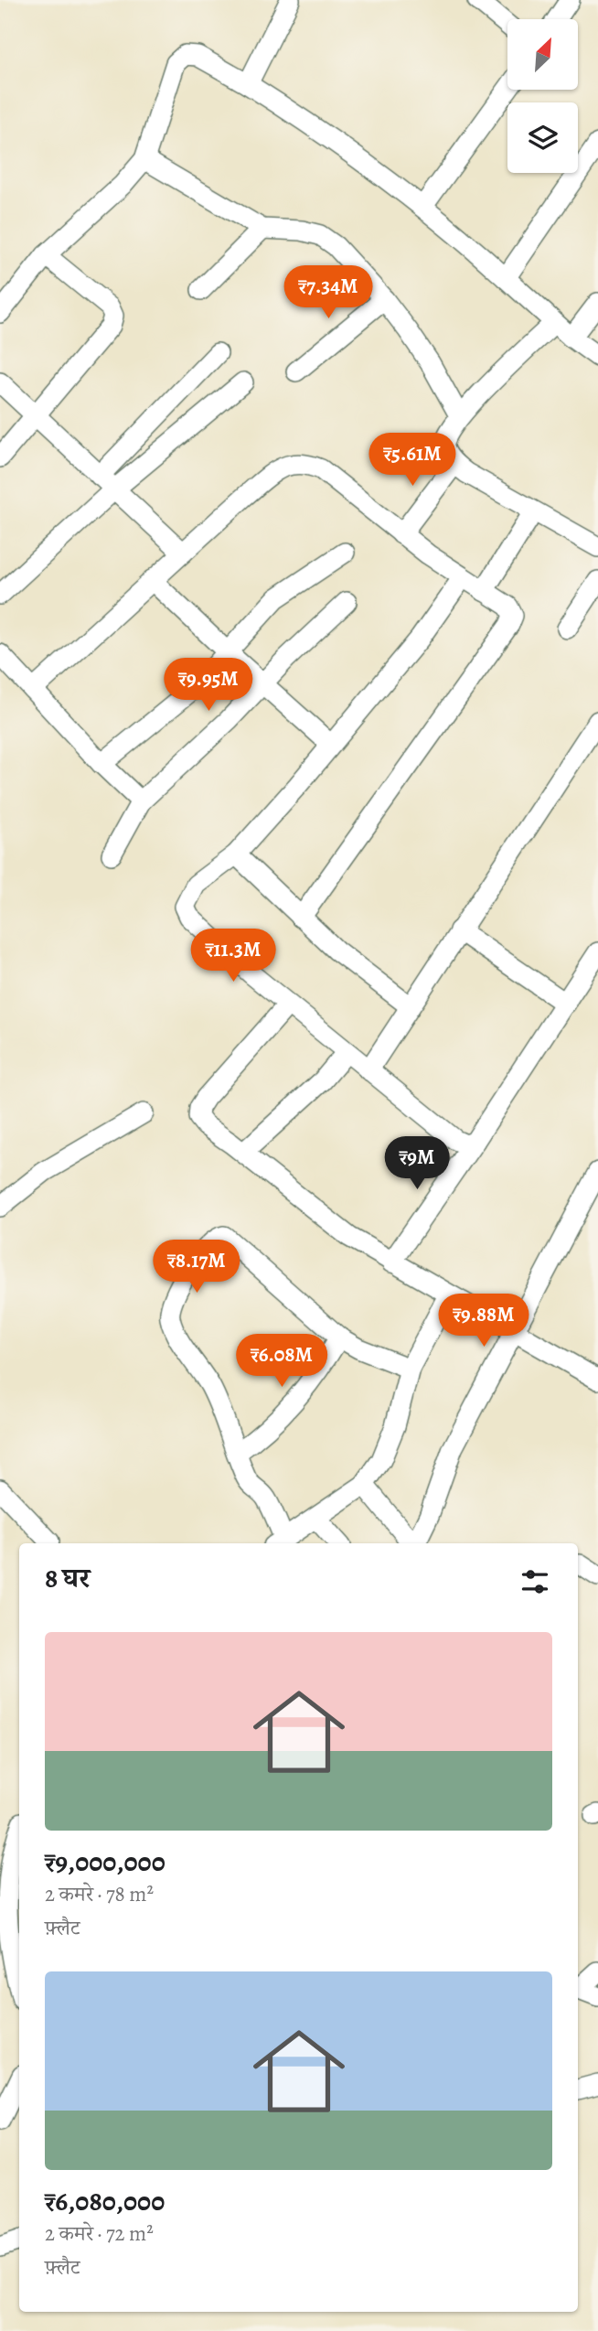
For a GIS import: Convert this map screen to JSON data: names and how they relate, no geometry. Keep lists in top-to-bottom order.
{
  "north": "top right",
  "page": {
    "price": [
      "₹7.34M",
      "₹5.61M",
      "₹9.95M",
      "₹11.3M",
      "₹9M",
      "₹8.17M",
      "₹9.88M",
      "₹6.08M"
    ],
    "heading": "8 घर",
    "list": [
      {
        "name": "₹9,000,000",
        "note": "2 कमरे · 78 m² · फ़्लैट"
      },
      {
        "name": "₹6,080,000",
        "note": "2 कमरे · 72 m² · फ़्लैट"
      }
    ]
  }
}
